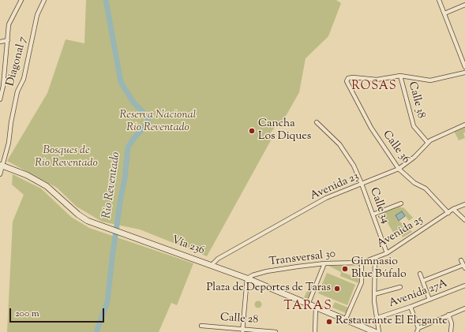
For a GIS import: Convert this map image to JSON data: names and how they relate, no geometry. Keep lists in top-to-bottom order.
{
  "streets": {
    "main road": ["Vía 236"],
    "street": [
      "Diagonal 7",
      "Calle 38",
      "Calle 36",
      "Avenida 23",
      "Calle 34",
      "Avenida 25",
      "Transversal 30",
      "Avenida 27A",
      "Calle 28"
    ]
  },
  "crossings": [
    ["Diagonal 7", "Vía 236"],
    ["Calle 38", "Calle 36"],
    ["Calle 38", "Avenida 23"],
    ["Calle 36", "Avenida 23"],
    ["Calle 36", "Avenida 25"],
    ["Avenida 23", "Calle 34"],
    ["Avenida 23", "Vía 236"],
    ["Calle 34", "Avenida 25"],
    ["Avenida 25", "Transversal 30"],
    ["Vía 236", "Transversal 30"]
  ],
  "districts": ["ROSAS", "TARAS"],
  "water": ["Rio Reventado"],
  "parks": ["Reserva Nacional Río Reventado", "Bosques de Río Reventado"],
  "places": [
    "Cancha Los Diques",
    "Gimnasio Blue Búfalo",
    "Plaza de Deportes de Taras",
    "Restaurante El Elegante"
  ],
  "scale_bar": "200 m"
}
